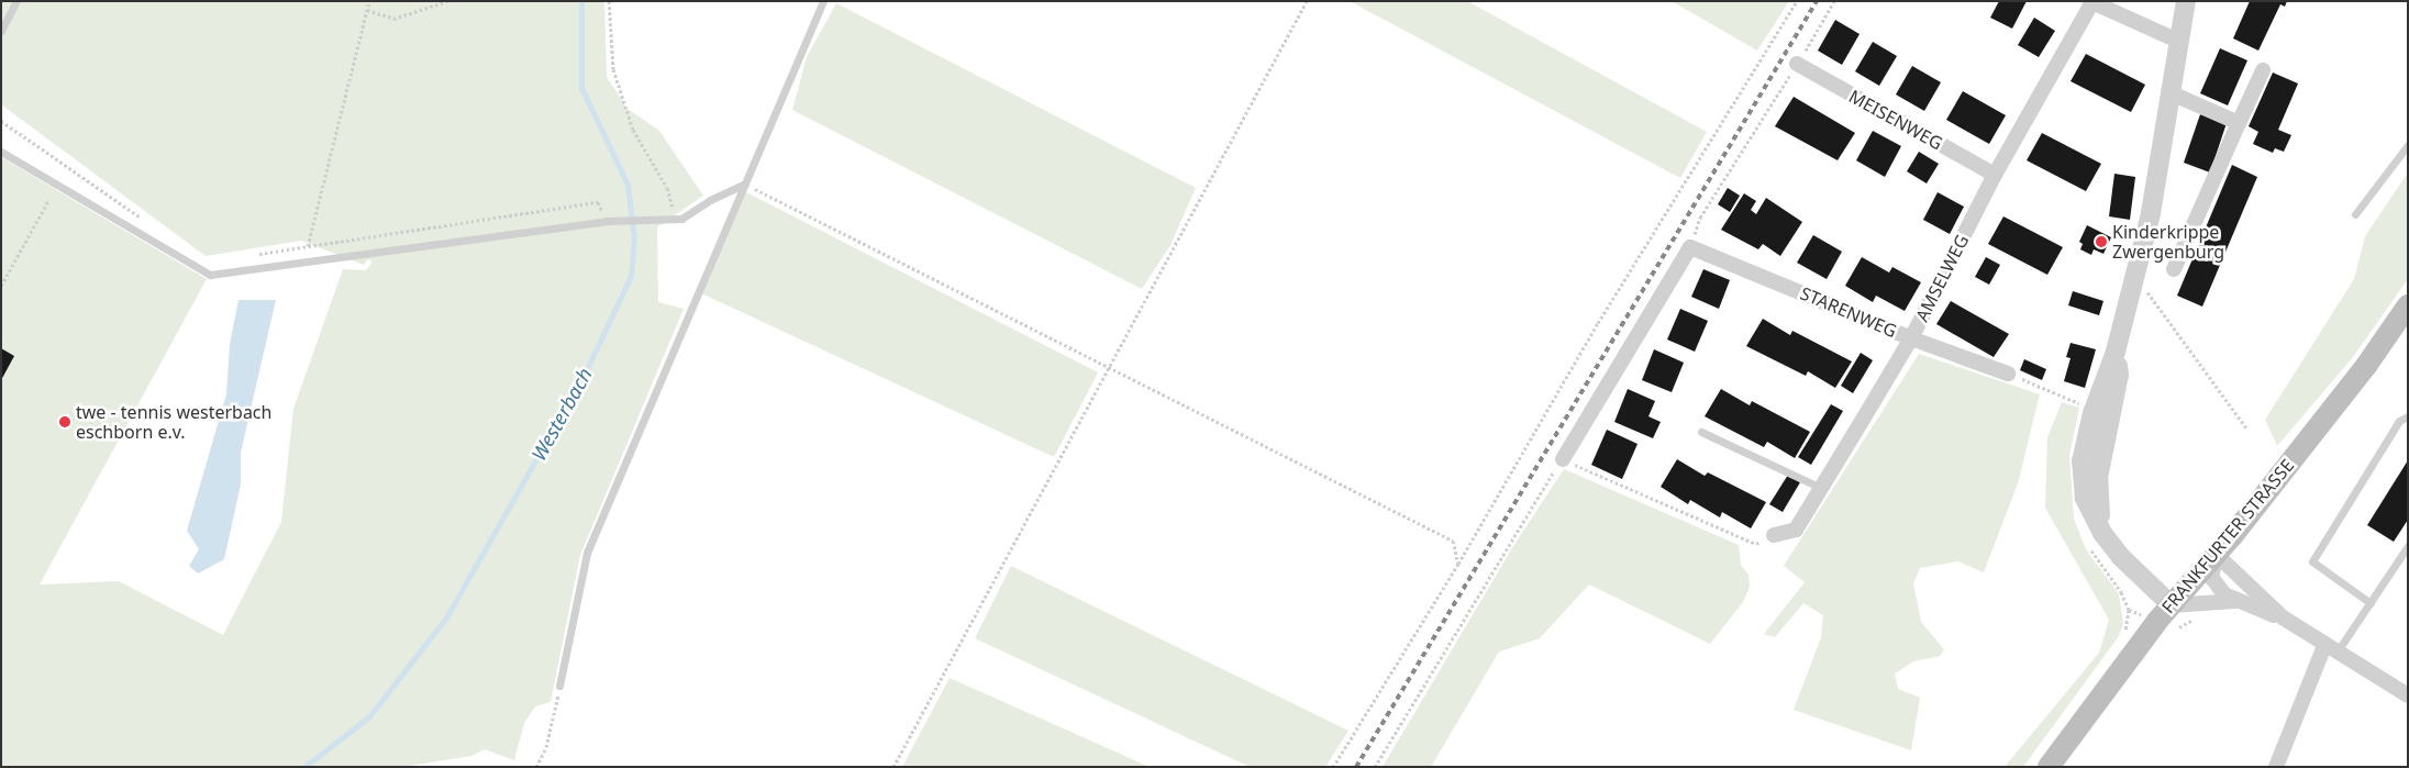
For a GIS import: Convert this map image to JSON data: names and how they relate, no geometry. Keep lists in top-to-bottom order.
{
  "streets": {
    "main road": ["FRANKFURTER STRASSE"],
    "street": ["MEISENWEG", "AMSELWEG", "STARENWEG"]
  },
  "crossings": [
    ["MEISENWEG", "AMSELWEG"],
    ["AMSELWEG", "STARENWEG"]
  ],
  "water": ["Westerbach"],
  "places": ["Kinderkrippe Zwergenburg", "twe - tennis westerbach eschborn e.v."]
}
